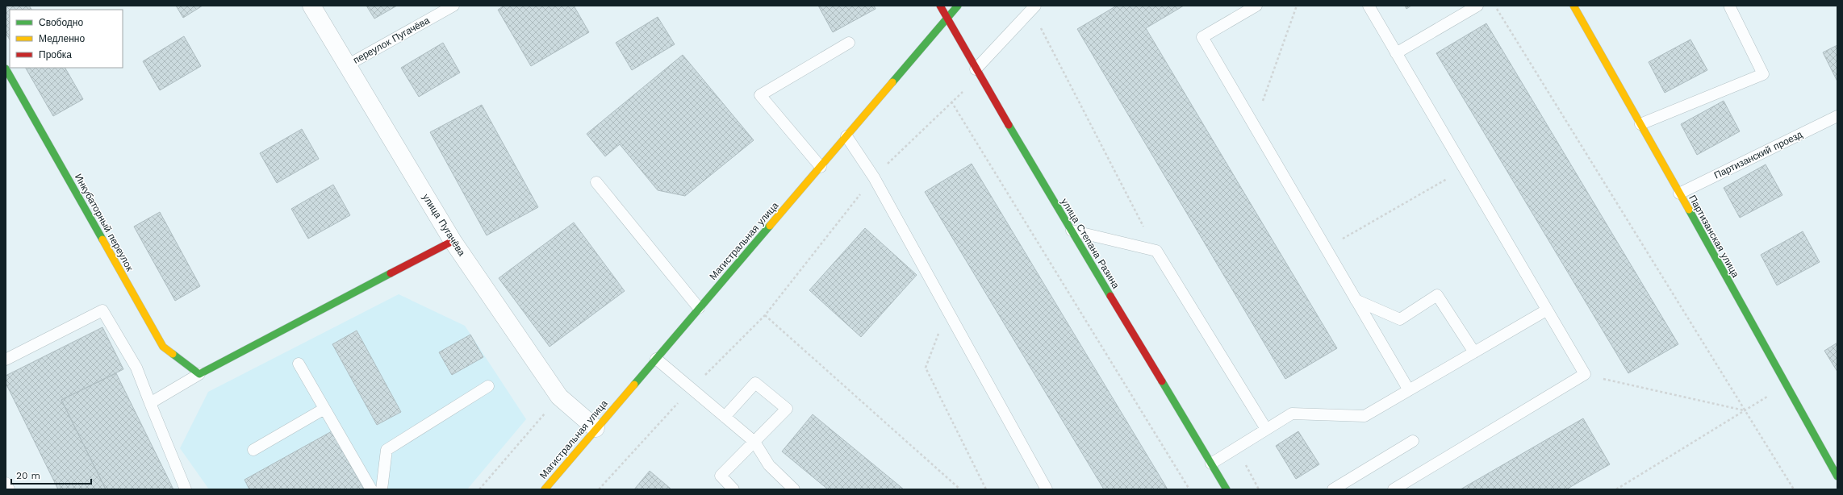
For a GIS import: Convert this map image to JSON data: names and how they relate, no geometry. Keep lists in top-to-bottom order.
{
  "streets": {
    "street": [
      "Инкубаторный переулок",
      "улица Пугачёва",
      "Партизанская улица",
      "Магистральная улица",
      "улица Степана Разина"
    ],
    "lane": ["переулок Пугачёва", "Партизанский проезд"]
  },
  "crossings": [
    ["переулок Пугачёва", "улица Пугачёва"],
    ["Партизанский проезд", "Партизанская улица"],
    ["улица Пугачёва", "Магистральная улица"],
    ["Магистральная улица", "улица Степана Разина"]
  ],
  "legend": ["Свободно", "Медленно", "Пробка"],
  "scale_bar": "20 m"
}
